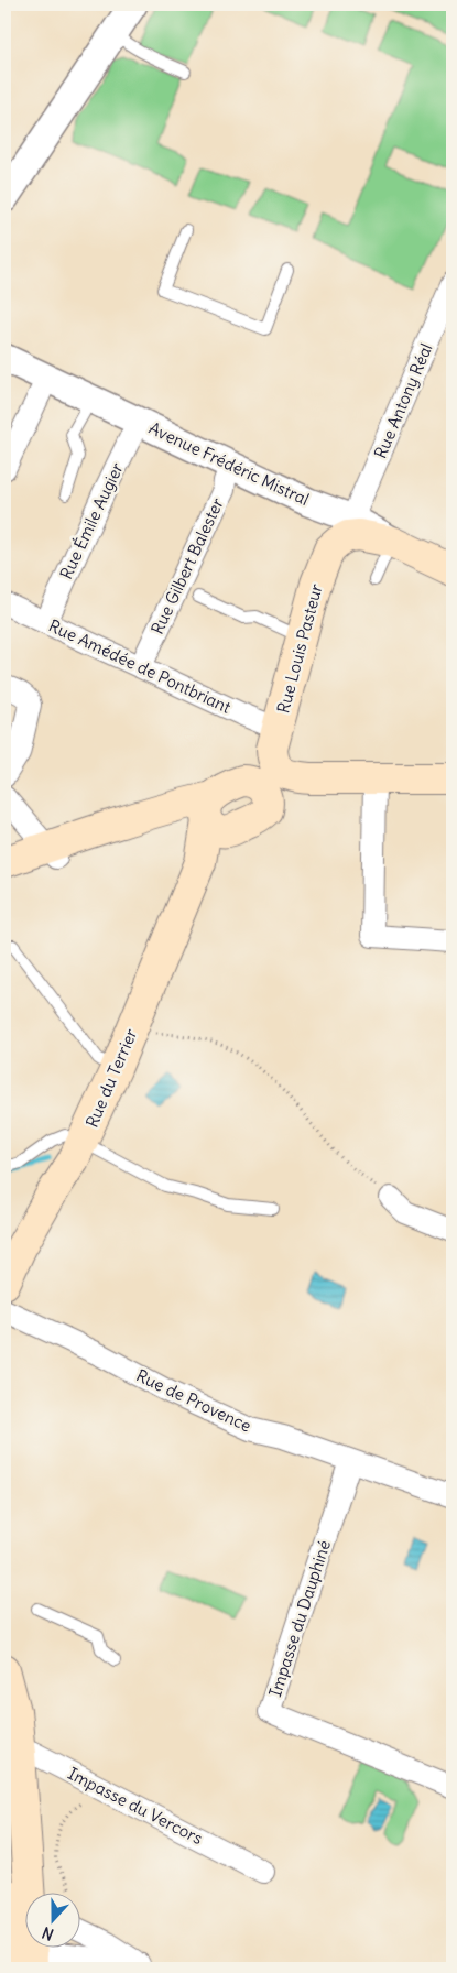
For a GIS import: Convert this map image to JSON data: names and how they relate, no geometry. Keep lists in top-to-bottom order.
{
  "streets": {
    "main road": ["Avenue Frédéric Mistral", "Rue Louis Pasteur", "Rue du Terrier"],
    "street": [
      "Rue Antony Réal",
      "Rue Émile Augier",
      "Rue Gilbert Balester",
      "Rue Amédée de Pontbriant",
      "Rue de Provence",
      "Impasse du Dauphiné",
      "Impasse du Vercors"
    ]
  },
  "crossings": [
    ["Rue Antony Réal", "Avenue Frédéric Mistral"],
    ["Avenue Frédéric Mistral", "Rue Émile Augier"],
    ["Avenue Frédéric Mistral", "Rue Gilbert Balester"],
    ["Avenue Frédéric Mistral", "Rue Louis Pasteur"],
    ["Rue Émile Augier", "Rue Amédée de Pontbriant"],
    ["Rue Gilbert Balester", "Rue Amédée de Pontbriant"],
    ["Rue Louis Pasteur", "Rue Amédée de Pontbriant"],
    ["Rue Louis Pasteur", "Rue du Terrier"],
    ["Rue de Provence", "Impasse du Dauphiné"]
  ],
  "north": "bottom"
}
